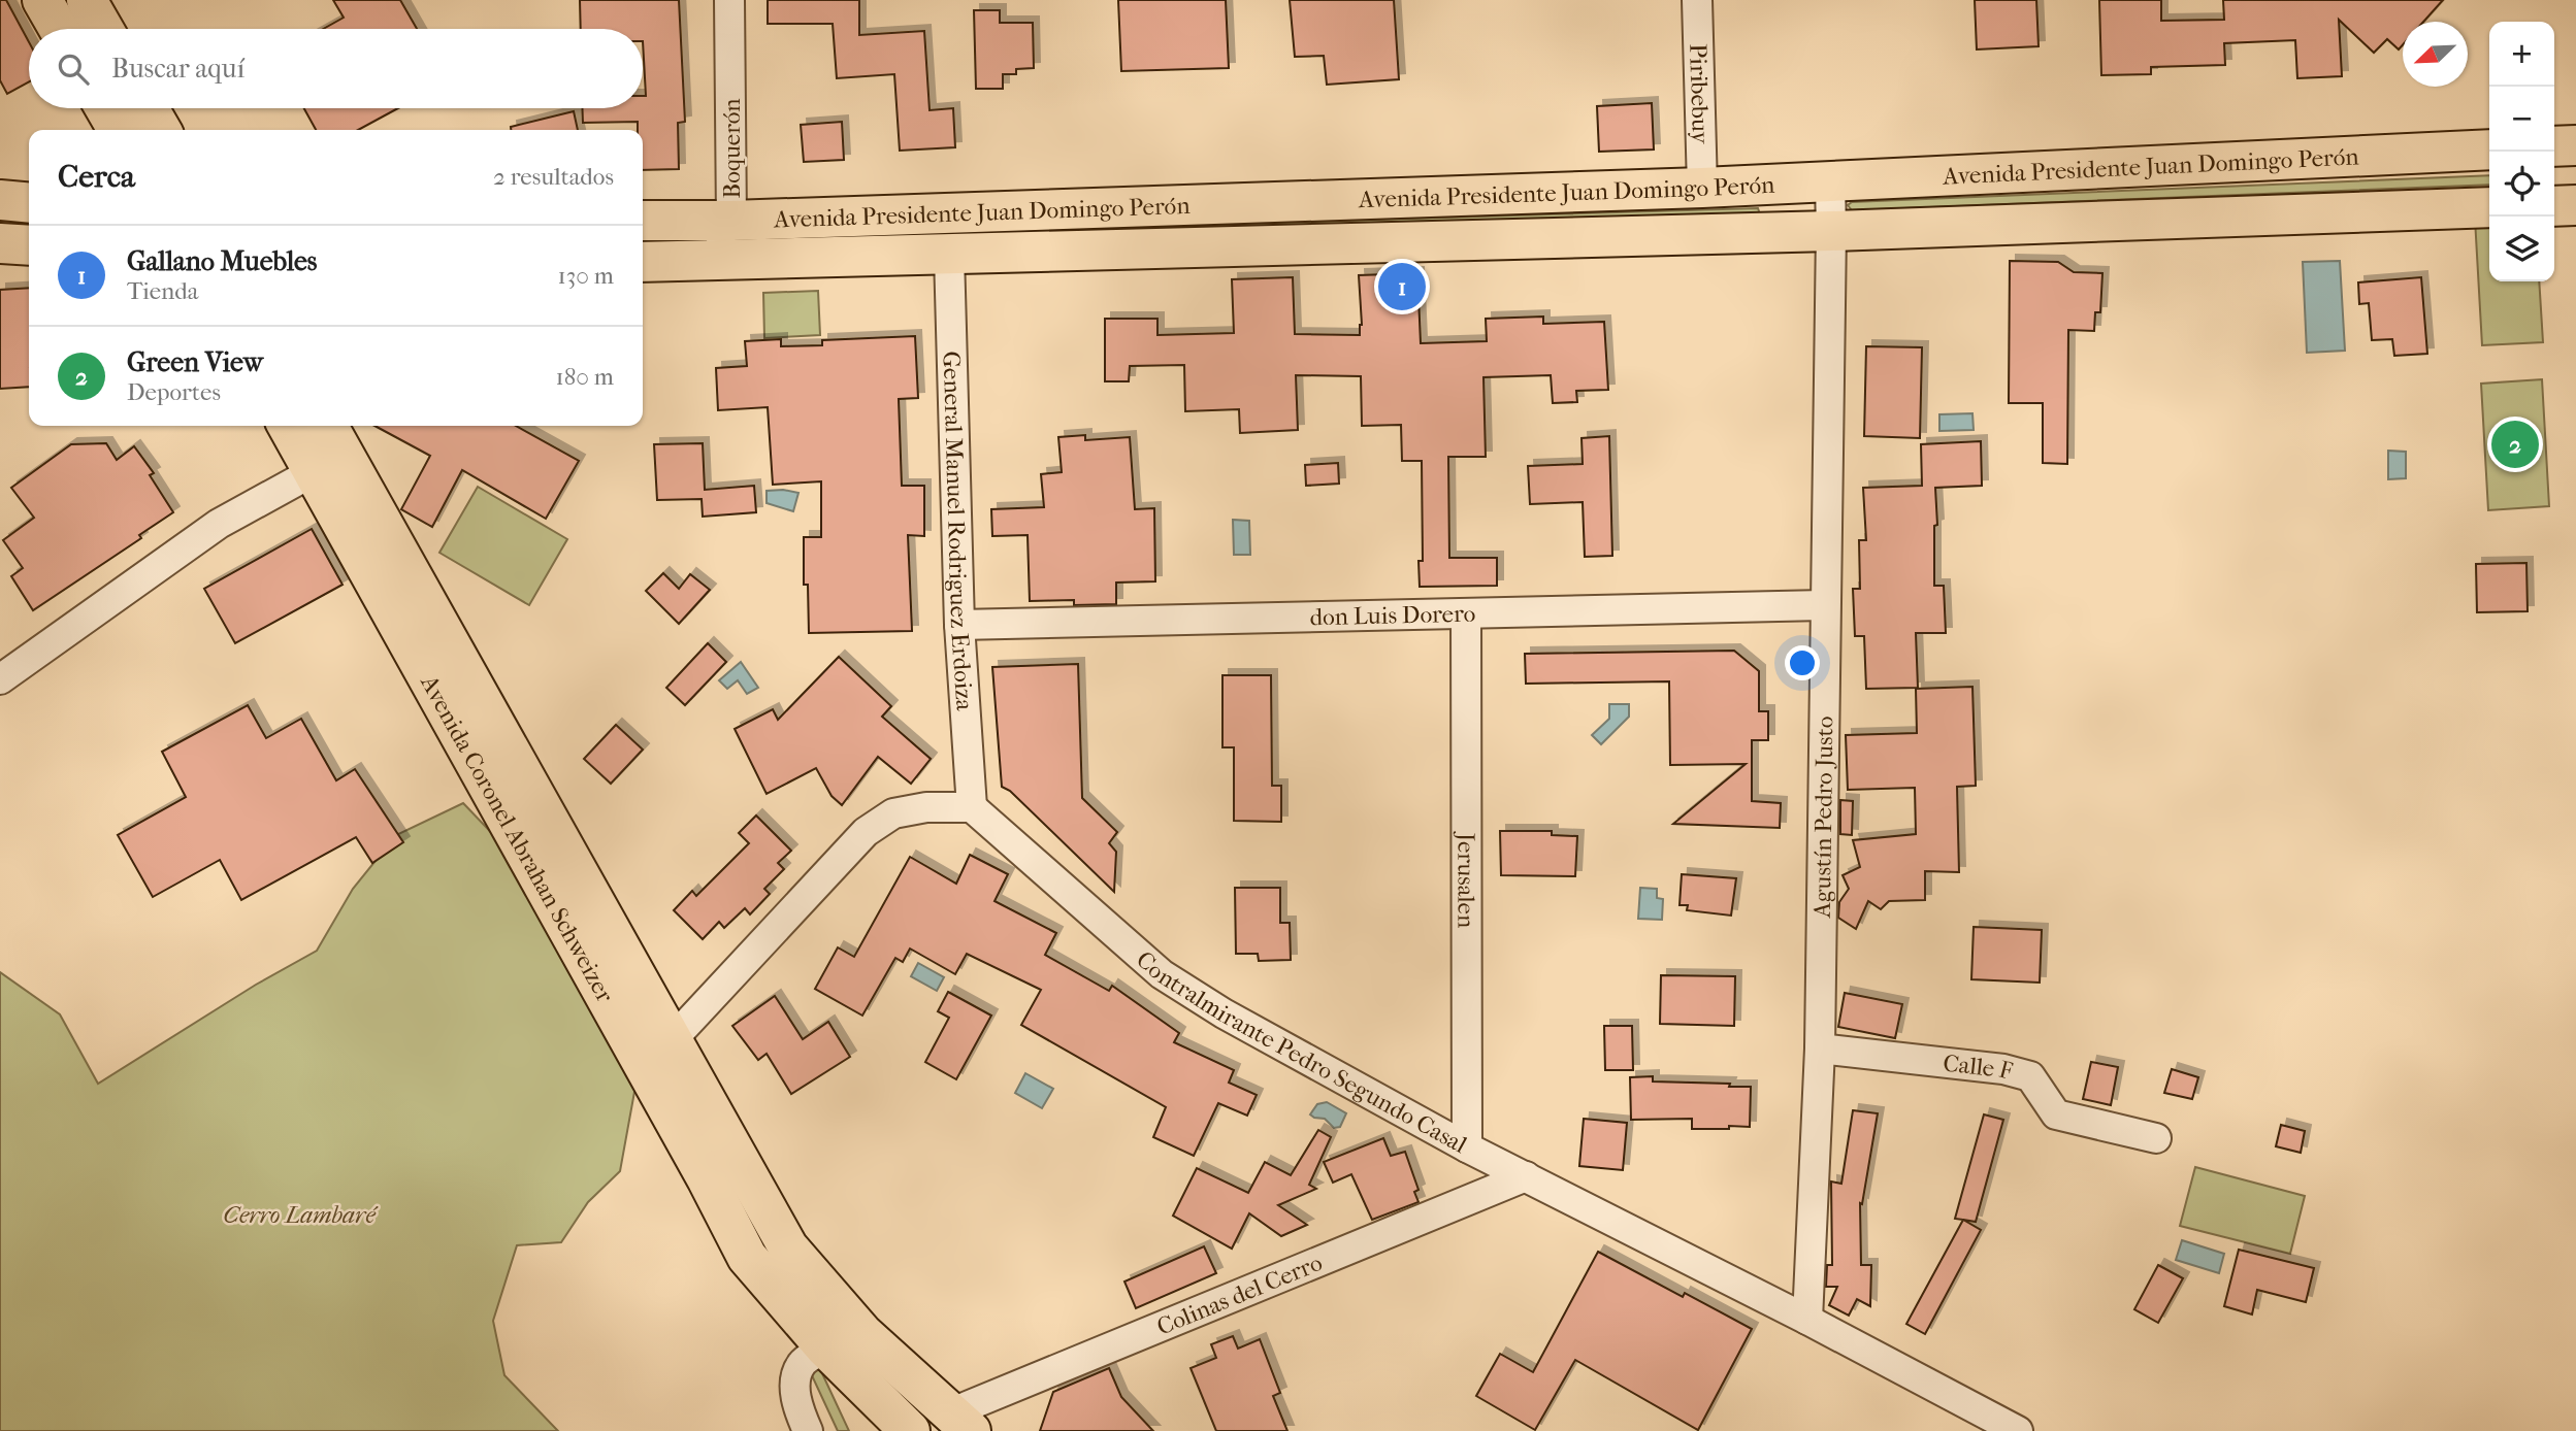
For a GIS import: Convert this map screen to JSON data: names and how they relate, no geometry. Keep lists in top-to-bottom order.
{
  "streets": {
    "main road": ["Avenida Presidente Juan Domingo Perón", "Avenida Coronel Abrahan Schweizer"],
    "street": [
      "Piribebuy",
      "Boquerón",
      "General Manuel Rodriguez Erdoiza",
      "don Luis Dorero",
      "Agustín Pedro Justo",
      "Jerusalen",
      "Contralmirante Pedro Segundo Casal",
      "Calle F",
      "Colinas del Cerro"
    ]
  },
  "crossings": [
    ["Piribebuy", "Avenida Presidente Juan Domingo Perón"],
    ["Boquerón", "Avenida Presidente Juan Domingo Perón"],
    ["Avenida Presidente Juan Domingo Perón", "General Manuel Rodriguez Erdoiza"],
    ["Avenida Presidente Juan Domingo Perón", "Agustín Pedro Justo"],
    ["General Manuel Rodriguez Erdoiza", "don Luis Dorero"],
    ["General Manuel Rodriguez Erdoiza", "Contralmirante Pedro Segundo Casal"],
    ["don Luis Dorero", "Agustín Pedro Justo"],
    ["don Luis Dorero", "Jerusalen"],
    ["Agustín Pedro Justo", "Contralmirante Pedro Segundo Casal"],
    ["Agustín Pedro Justo", "Calle F"],
    ["Jerusalen", "Contralmirante Pedro Segundo Casal"],
    ["Contralmirante Pedro Segundo Casal", "Colinas del Cerro"]
  ],
  "parks": ["Cerro Lambaré"],
  "north": "bottom left",
  "page": {
    "map_buttons": ["+", "−"],
    "search": "Buscar aquí",
    "heading": ["Cerca", "2 resultados"],
    "list": [
      {
        "mark": "1",
        "name": "Gallano Muebles",
        "note": "Tienda",
        "value": "130 m"
      },
      {
        "mark": "2",
        "name": "Green View",
        "note": "Deportes",
        "value": "180 m"
      }
    ],
    "pins": ["1", "2"]
  }
}
